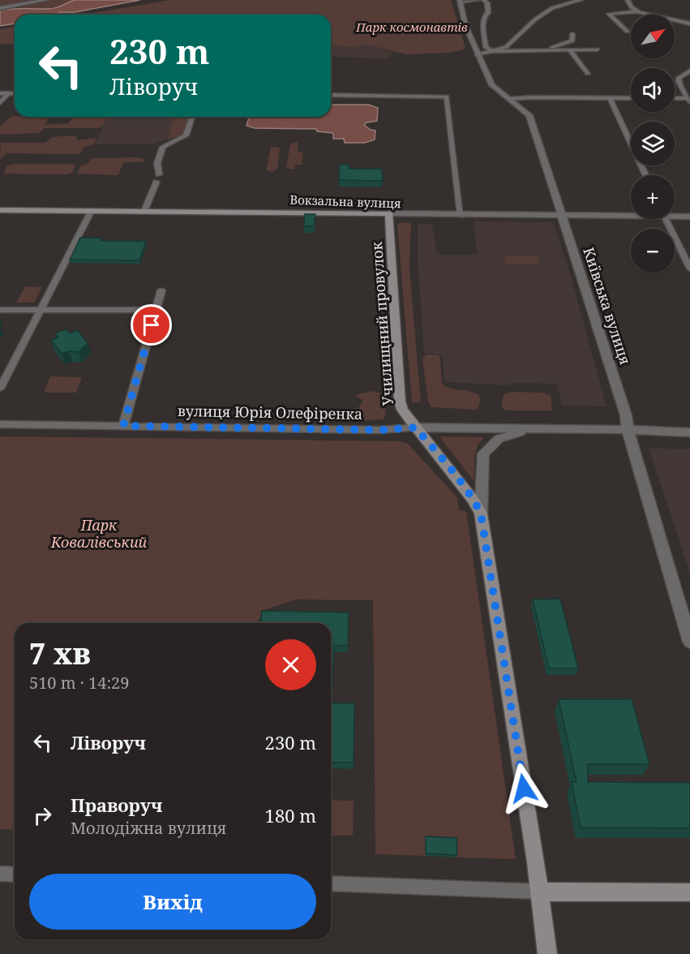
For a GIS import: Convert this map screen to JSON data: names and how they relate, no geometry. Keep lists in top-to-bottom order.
{
  "streets": {
    "main road": ["Вокзальна вулиця", "Училищний провулок"],
    "street": ["Київська вулиця", "вулиця Юрія Олефіренка"]
  },
  "crossings": [
    ["Вокзальна вулиця", "Київська вулиця"],
    ["Вокзальна вулиця", "Училищний провулок"],
    ["Київська вулиця", "вулиця Юрія Олефіренка"],
    ["Училищний провулок", "вулиця Юрія Олефіренка"]
  ],
  "parks": ["Парк космонавтів", "Парк Ковалівський"],
  "north": "top right",
  "page": {
    "map_buttons": ["+", "−"],
    "turn": ["230 m", "Ліворуч"],
    "heading": ["7 хв", "510 m · 14:29"],
    "list": [
      {
        "name": "Ліворуч",
        "value": "230 m"
      },
      {
        "name": "Праворуч",
        "note": "Молодіжна вулиця",
        "value": "180 m"
      }
    ],
    "buttons": "Вихід"
  }
}
